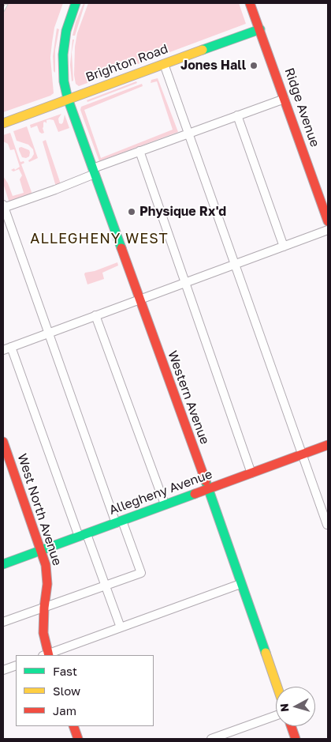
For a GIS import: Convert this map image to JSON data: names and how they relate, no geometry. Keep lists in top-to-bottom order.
{
  "streets": {
    "main road": [
      "Brighton Road",
      "Ridge Avenue",
      "Western Avenue",
      "Allegheny Avenue",
      "West North Avenue"
    ]
  },
  "crossings": [
    ["Brighton Road", "Ridge Avenue"],
    ["Brighton Road", "Western Avenue"],
    ["Western Avenue", "Allegheny Avenue"],
    ["Allegheny Avenue", "West North Avenue"]
  ],
  "districts": ["ALLEGHENY WEST"],
  "places": ["Jones Hall", "Physique Rx'd"],
  "legend": ["Fast", "Slow", "Jam"],
  "north": "left"
}
